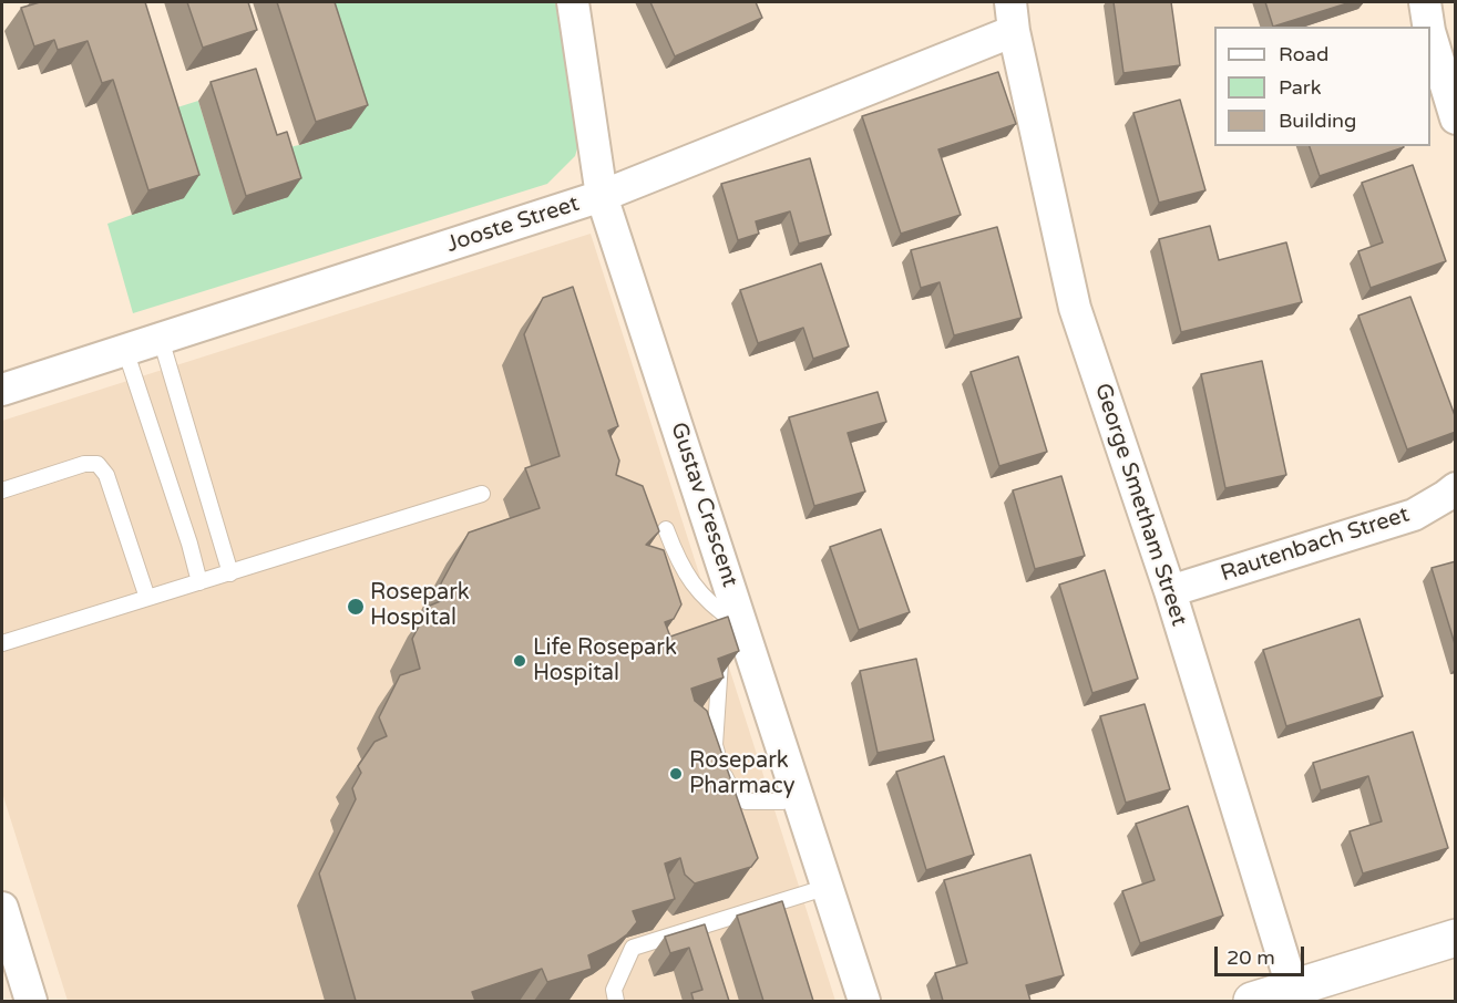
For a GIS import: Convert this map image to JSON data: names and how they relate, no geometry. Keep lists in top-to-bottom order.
{
  "streets": {
    "street": [
      "Jooste Street",
      "Gustav Crescent",
      "George Smetham Street",
      "Rautenbach Street"
    ]
  },
  "crossings": [
    ["Jooste Street", "Gustav Crescent"],
    ["Jooste Street", "George Smetham Street"],
    ["George Smetham Street", "Rautenbach Street"]
  ],
  "places": ["Rosepark Hospital", "Life Rosepark Hospital", "Rosepark Pharmacy"],
  "legend": ["Road", "Park", "Building"],
  "scale_bar": "20 m"
}
